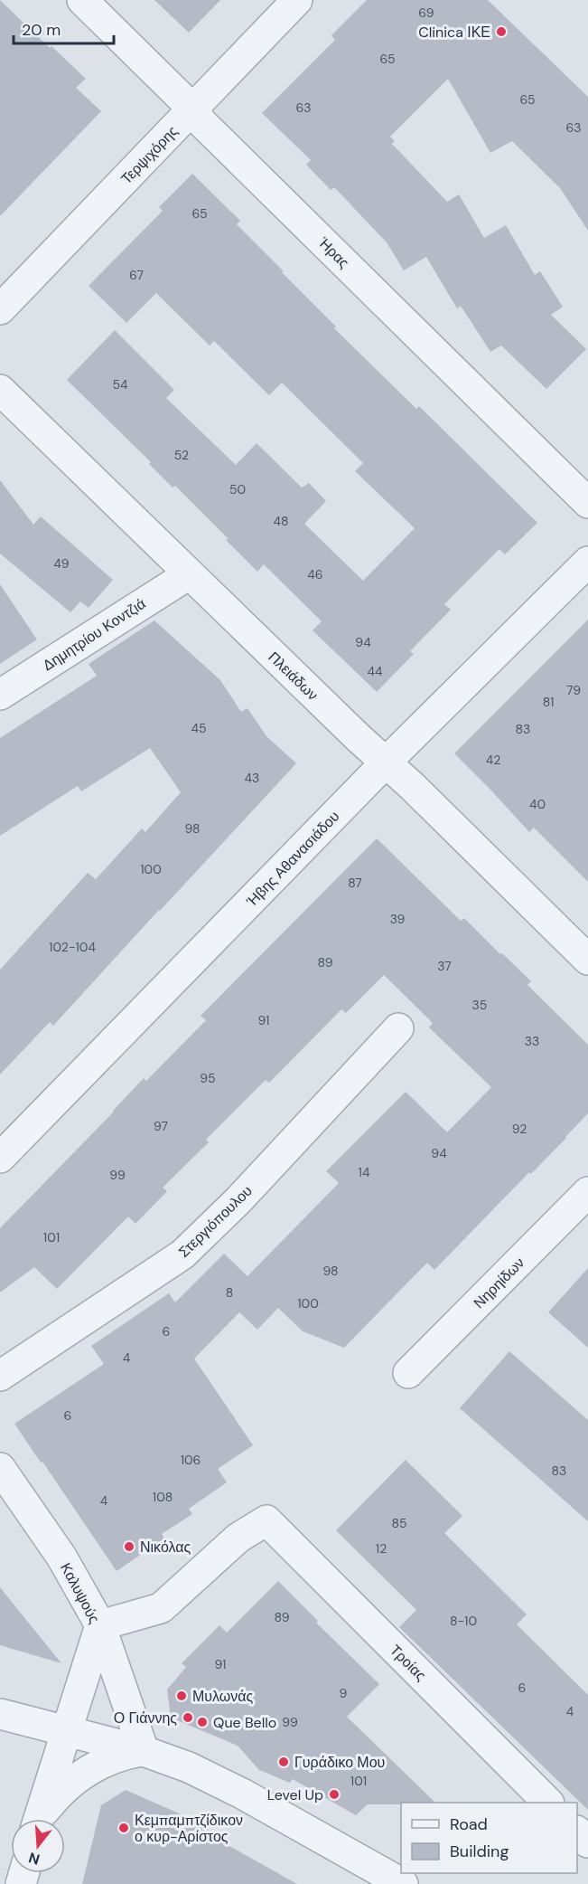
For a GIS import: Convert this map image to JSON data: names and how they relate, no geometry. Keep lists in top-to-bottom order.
{
  "streets": {
    "street": [
      "Τερψιχόρης",
      "Ήρας",
      "Δημητρίου Κοντζιά",
      "Πλειάδων",
      "Ήβης Αθανασιάδου",
      "Στεργιόπουλου",
      "Νηρηίδων",
      "Καλυψούς",
      "Τροίας"
    ]
  },
  "crossings": [
    ["Τερψιχόρης", "Ήρας"],
    ["Δημητρίου Κοντζιά", "Πλειάδων"],
    ["Πλειάδων", "Ήβης Αθανασιάδου"],
    ["Καλυψούς", "Τροίας"]
  ],
  "places": [
    "Clinica ΙΚΕ",
    "Νικόλας",
    "Μυλωνάς",
    "Ο Γιάννης",
    "Que Bello",
    "Γυράδικο Μου",
    "Level Up",
    "Κεμπαμπτζίδικον ο κυρ-Αρίστος"
  ],
  "house_numbers": [
    "69",
    "65",
    "65",
    "63",
    "63",
    "65",
    "67",
    "54",
    "52",
    "50",
    "48",
    "49",
    "46",
    "94",
    "44",
    "79",
    "81",
    "45",
    "83",
    "42",
    "43",
    "40",
    "98",
    "100",
    "87",
    "39",
    "102-104",
    "89",
    "37",
    "35",
    "91",
    "33",
    "95",
    "97",
    "92",
    "94",
    "14",
    "99",
    "101",
    "98",
    "8",
    "100",
    "6",
    "4",
    "6",
    "106",
    "83",
    "108",
    "4",
    "85",
    "12",
    "89",
    "8-10",
    "91",
    "6",
    "9",
    "4",
    "99",
    "101"
  ],
  "legend": ["Road", "Building"],
  "scale_bar": "20 m",
  "north": "bottom"
}
